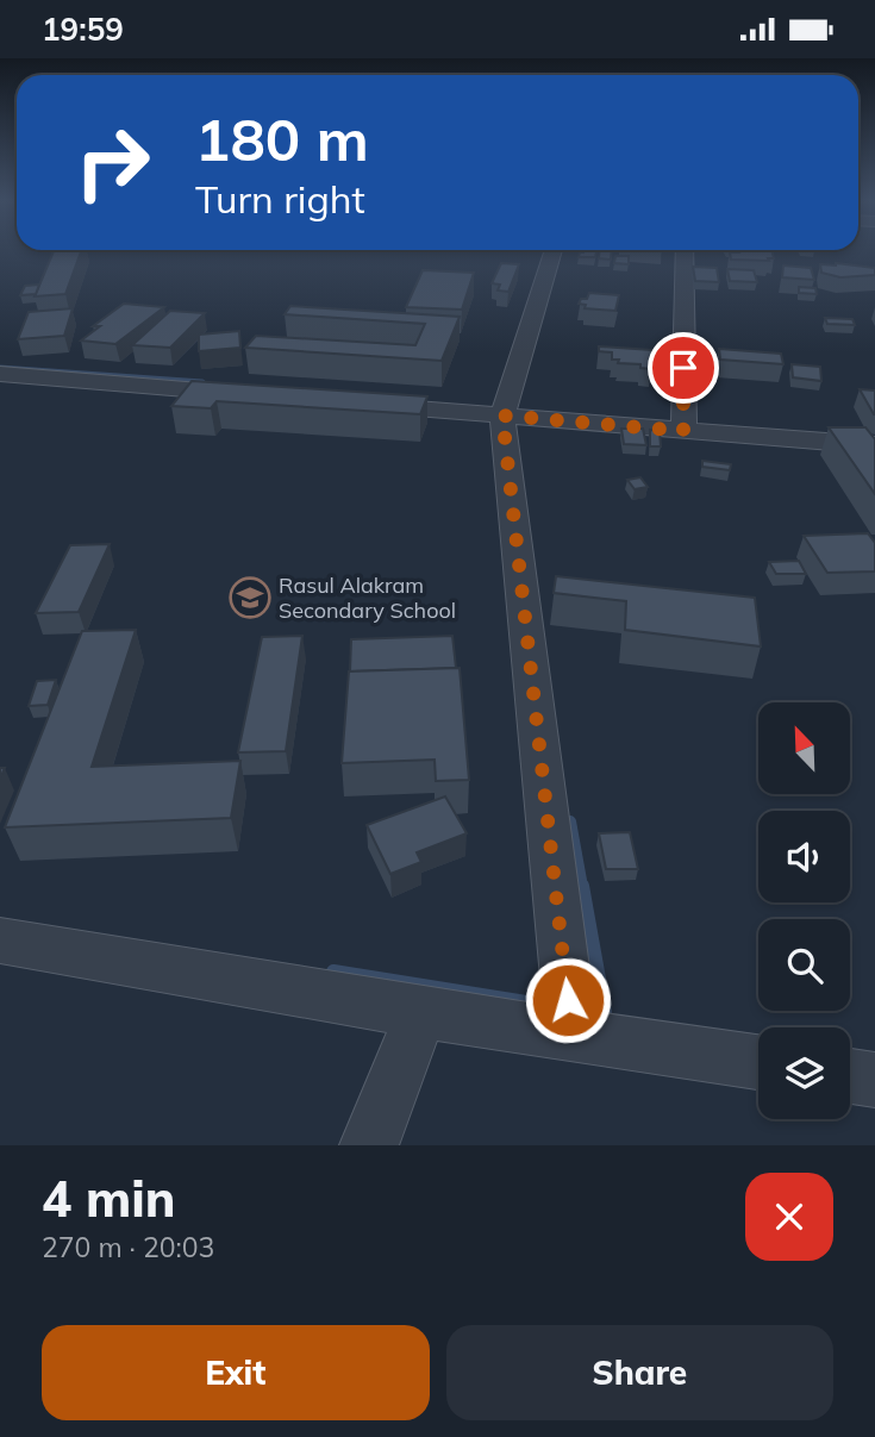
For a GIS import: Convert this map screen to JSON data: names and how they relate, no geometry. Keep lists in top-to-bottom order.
{
  "places": {
    "school or university": ["Rasul Alakram Secondary School"]
  },
  "north": "top left",
  "page": {
    "status": "19:59",
    "turn": ["180 m", "Turn right"],
    "heading": ["4 min", "270 m · 20:03"],
    "buttons": ["Exit", "Share"]
  }
}
